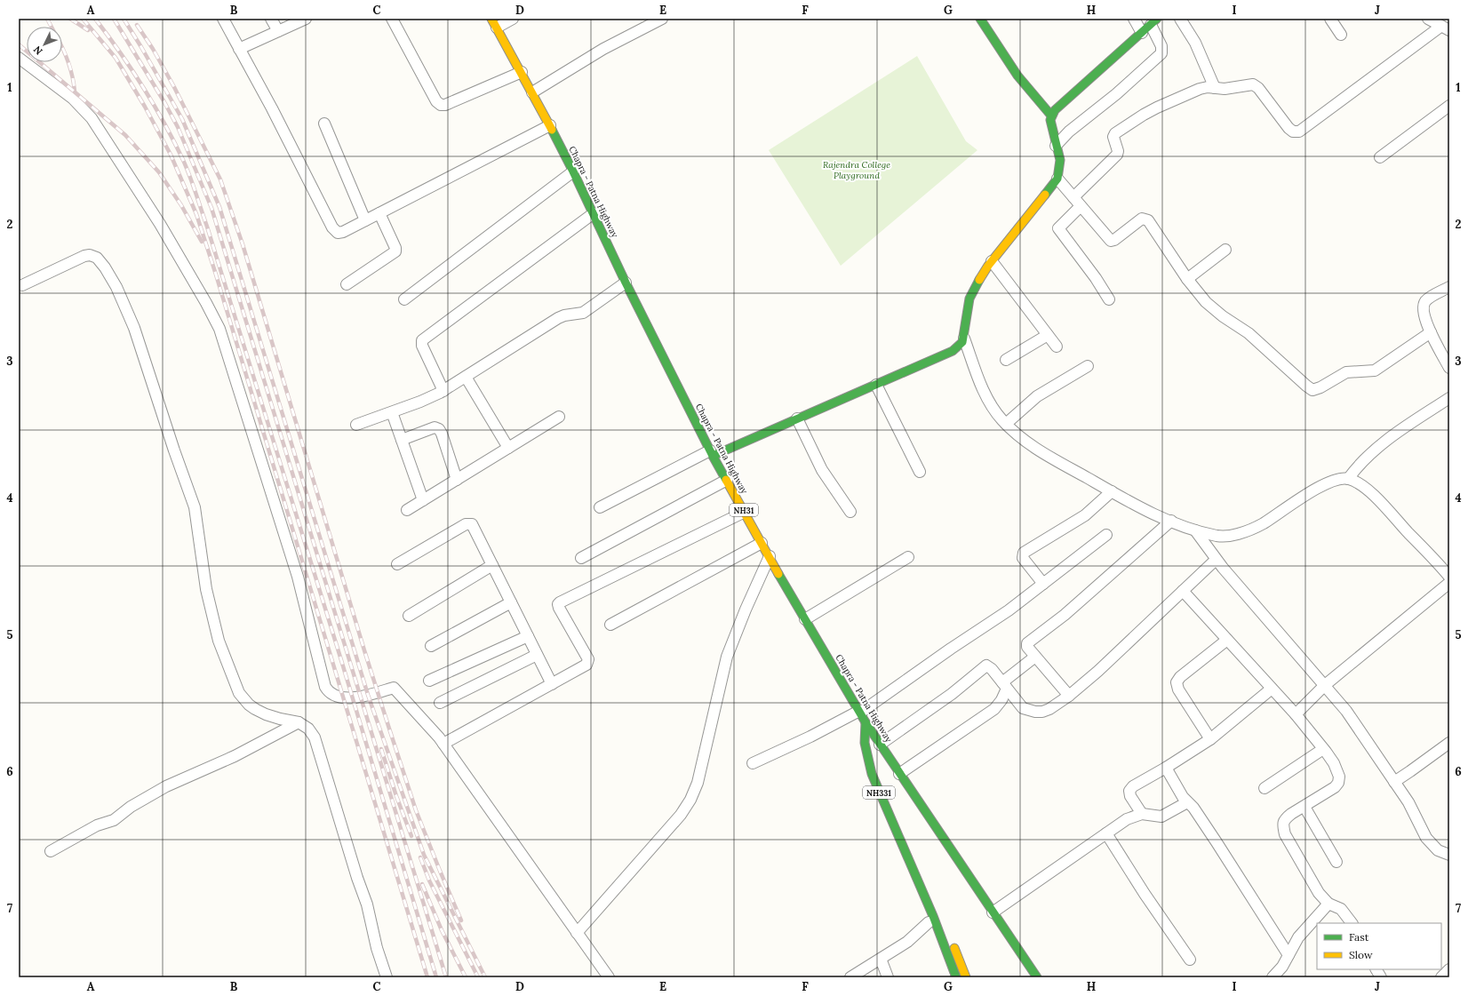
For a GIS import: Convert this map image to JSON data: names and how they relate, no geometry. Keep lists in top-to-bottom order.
{
  "streets": {
    "main road": ["Chapra - Patna Highway", "NH31", "NH331"]
  },
  "crossings": [
    ["Chapra - Patna Highway", "NH331"]
  ],
  "parks": ["Rajendra College Playground"],
  "legend": ["Fast", "Slow"],
  "north": "bottom left",
  "grid": {
    "columns": [
      "A",
      "B",
      "C",
      "D",
      "E",
      "F",
      "G",
      "H",
      "I",
      "J"
    ],
    "rows": [
      "1",
      "2",
      "3",
      "4",
      "5",
      "6",
      "7"
    ]
  }
}
